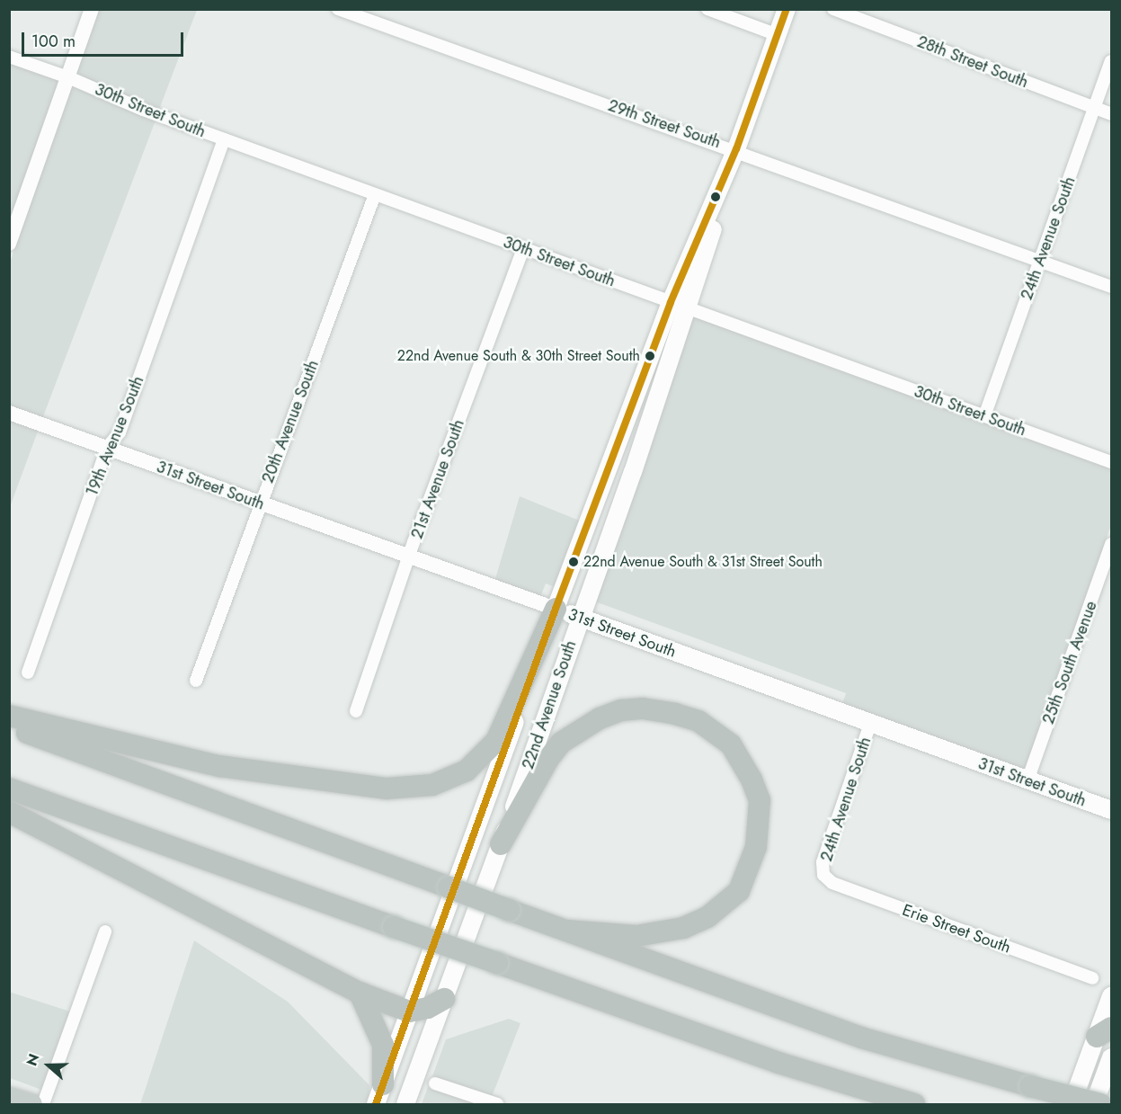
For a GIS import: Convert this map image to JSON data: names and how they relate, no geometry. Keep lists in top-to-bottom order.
{
  "streets": {
    "main road": ["31st Street South", "22nd Avenue South"],
    "street": [
      "28th Street South",
      "30th Street South",
      "29th Street South",
      "24th Avenue South",
      "20th Avenue South",
      "19th Avenue South",
      "21st Avenue South",
      "25th South Avenue",
      "Erie Street South"
    ]
  },
  "crossings": [
    ["28th Street South", "24th Avenue South"],
    ["30th Street South", "24th Avenue South"],
    ["30th Street South", "20th Avenue South"],
    ["30th Street South", "19th Avenue South"],
    ["30th Street South", "21st Avenue South"],
    ["30th Street South", "22nd Avenue South"],
    ["29th Street South", "24th Avenue South"],
    ["29th Street South", "22nd Avenue South"],
    ["24th Avenue South", "31st Street South"],
    ["24th Avenue South", "Erie Street South"],
    ["20th Avenue South", "31st Street South"],
    ["19th Avenue South", "31st Street South"],
    ["21st Avenue South", "31st Street South"],
    ["31st Street South", "25th South Avenue"],
    ["31st Street South", "22nd Avenue South"]
  ],
  "places": ["22nd Avenue South & 30th Street South", "22nd Avenue South & 31st Street South"],
  "scale_bar": "100 m",
  "north": "left"
}
